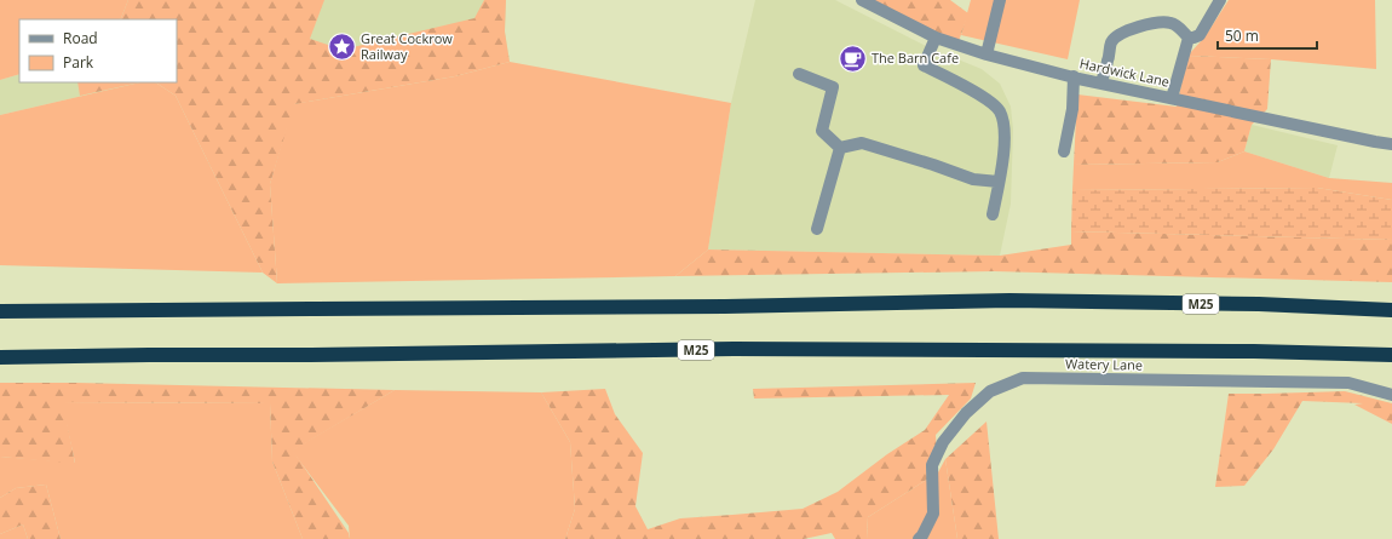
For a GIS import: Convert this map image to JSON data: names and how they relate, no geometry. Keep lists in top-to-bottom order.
{
  "streets": {
    "highway": ["M25"],
    "street": ["Hardwick Lane", "Watery Lane"]
  },
  "places": {
    "place": ["Great Cockrow Railway"],
    "cafe": ["The Barn Cafe"]
  },
  "legend": ["Road", "Park"],
  "scale_bar": "50 m"
}
